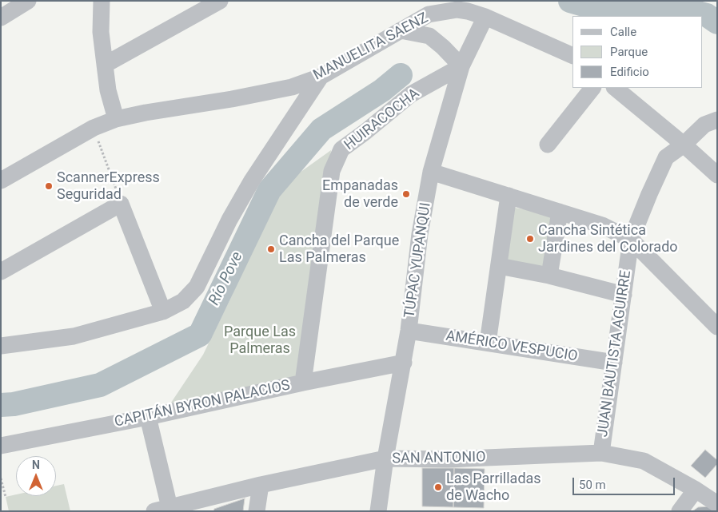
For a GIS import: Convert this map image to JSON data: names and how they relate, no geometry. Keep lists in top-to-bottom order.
{
  "streets": {
    "street": [
      "MANUELITA SAENZ",
      "HUIRACOCHA",
      "TÚPAC YUPANQUI",
      "AMÉRICO VESPUCIO",
      "JUAN BAUTISTA AGUIRRE",
      "CAPITÁN BYRON PALACIOS",
      "SAN ANTONIO"
    ]
  },
  "crossings": [
    ["MANUELITA SAENZ", "TÚPAC YUPANQUI"],
    ["HUIRACOCHA", "TÚPAC YUPANQUI"],
    ["HUIRACOCHA", "CAPITÁN BYRON PALACIOS"],
    ["TÚPAC YUPANQUI", "AMÉRICO VESPUCIO"],
    ["TÚPAC YUPANQUI", "CAPITÁN BYRON PALACIOS"],
    ["TÚPAC YUPANQUI", "SAN ANTONIO"],
    ["AMÉRICO VESPUCIO", "JUAN BAUTISTA AGUIRRE"],
    ["JUAN BAUTISTA AGUIRRE", "SAN ANTONIO"]
  ],
  "water": ["Río Pove"],
  "parks": ["Parque Las Palmeras"],
  "places": [
    "ScannerExpress Seguridad",
    "Empanadas de verde",
    "Cancha Sintética Jardines del Colorado",
    "Cancha del Parque Las Palmeras",
    "Las Parrilladas de Wacho"
  ],
  "legend": ["Calle", "Parque", "Edificio"],
  "scale_bar": "50 m",
  "north": "top"
}
